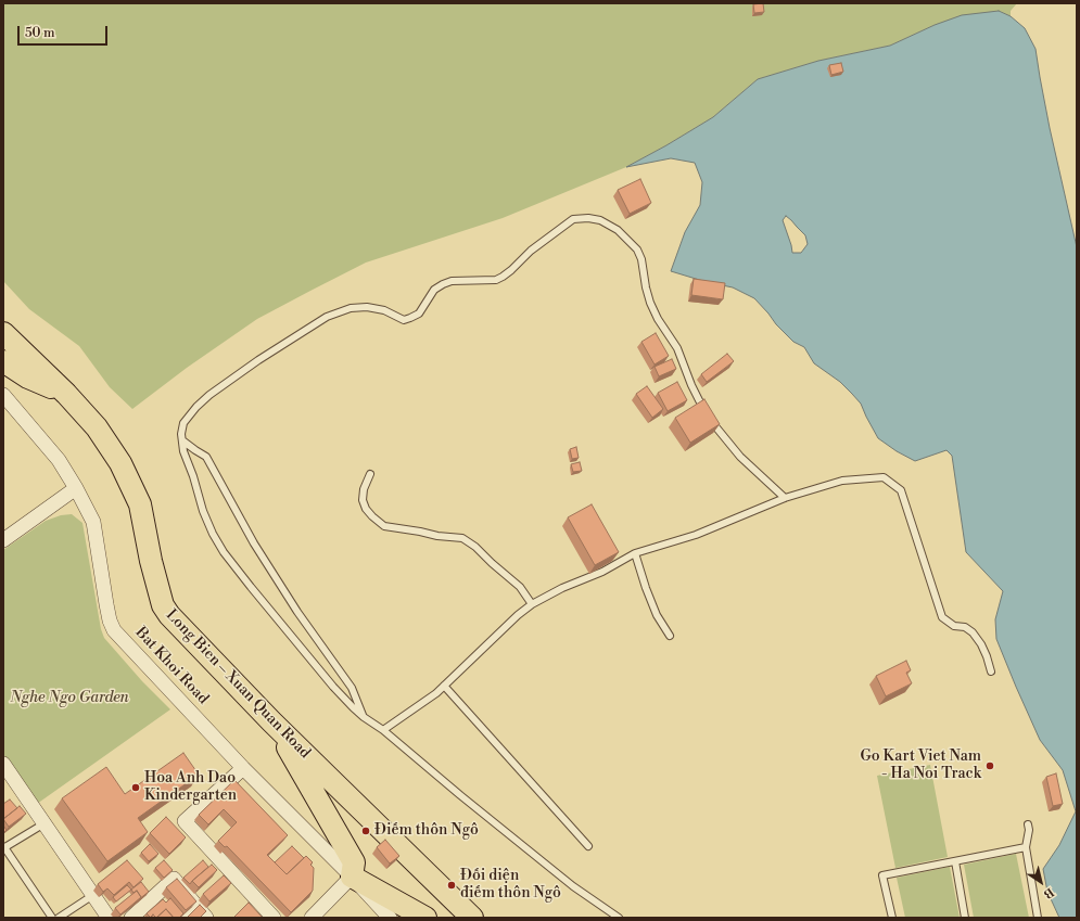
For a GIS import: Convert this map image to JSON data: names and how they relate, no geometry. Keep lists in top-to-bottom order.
{
  "streets": {
    "main road": ["Long Bien – Xuan Quan Road"],
    "street": ["Bat Khoi Road"]
  },
  "parks": ["Nghe Ngo Garden"],
  "places": [
    "Go Kart Viet Nam - Ha Noi Track",
    "Hoa Anh Dao Kindergarten",
    "Điếm thôn Ngô",
    "Đối diện điếm thôn Ngô"
  ],
  "scale_bar": "50 m",
  "north": "bottom right"
}
